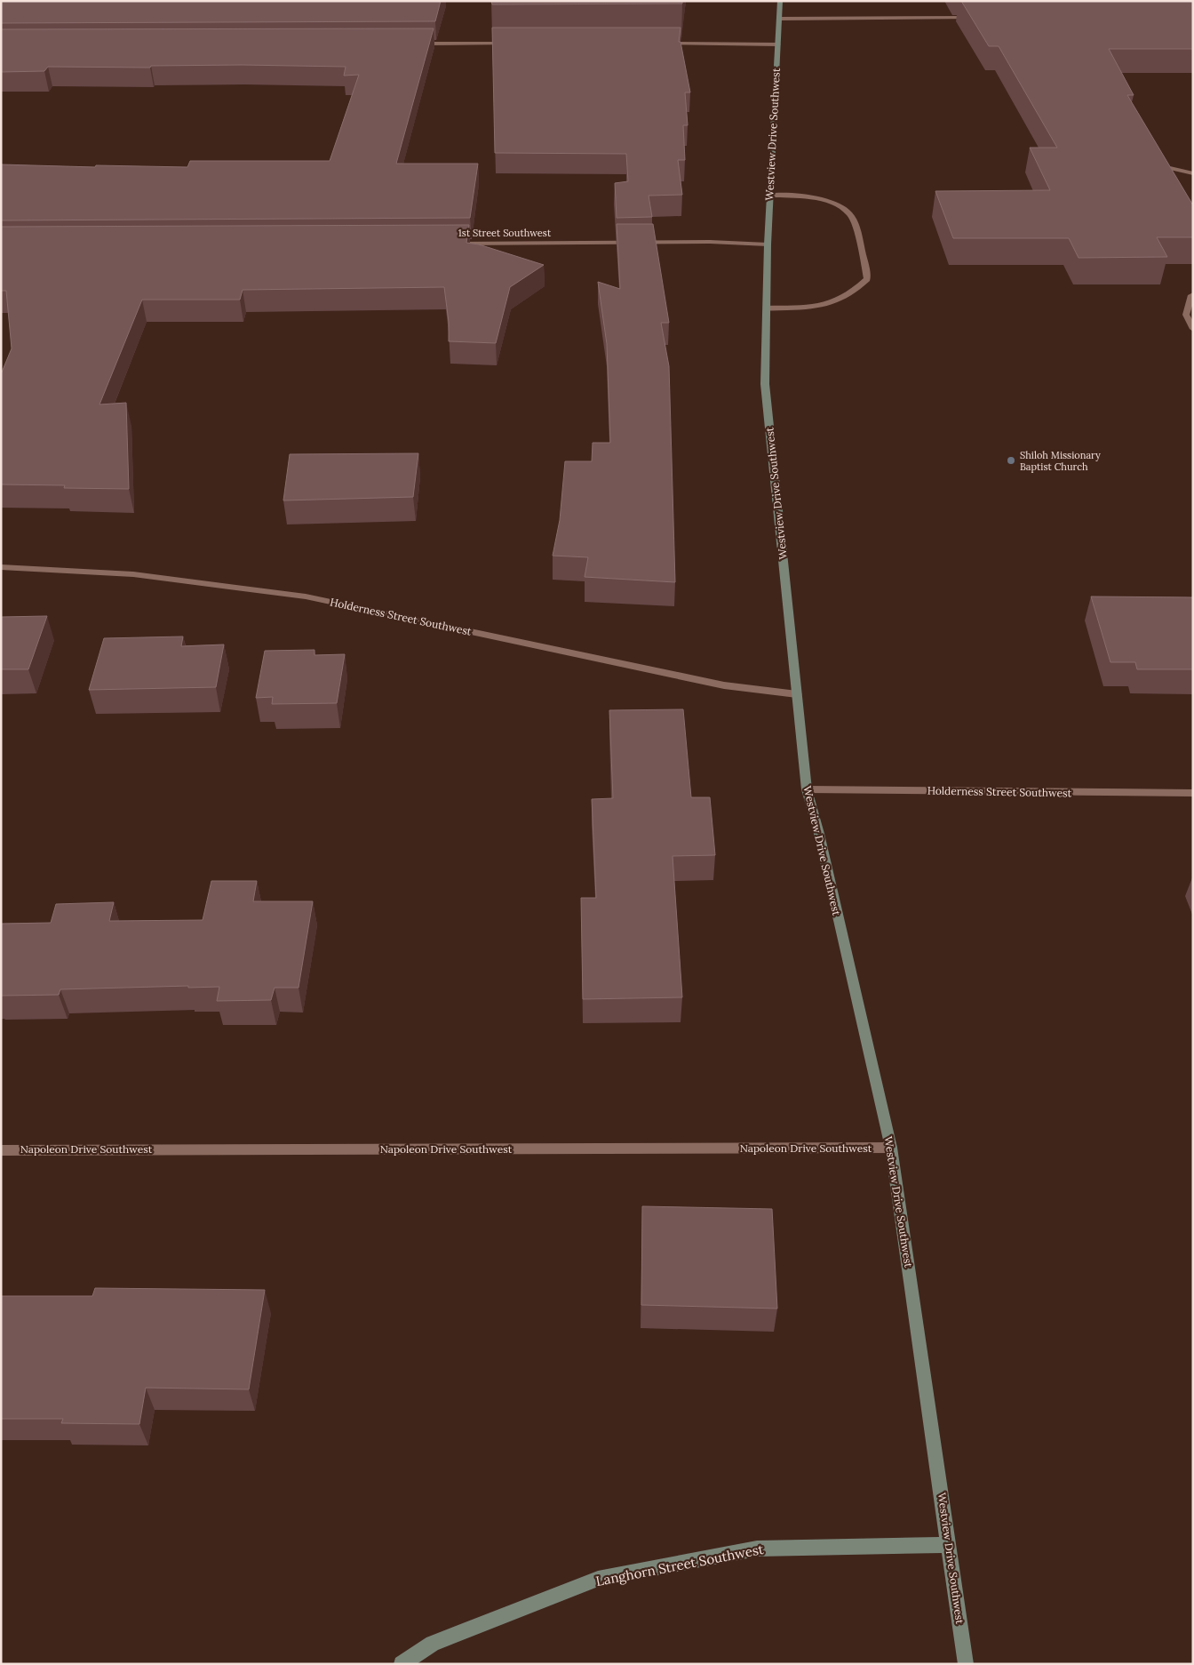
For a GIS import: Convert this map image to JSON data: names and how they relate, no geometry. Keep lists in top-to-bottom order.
{
  "streets": {
    "street": [
      "Westview Drive Southwest",
      "1st Street Southwest",
      "Holderness Street Southwest",
      "Napoleon Drive Southwest",
      "Langhorn Street Southwest"
    ]
  },
  "crossings": [
    ["Westview Drive Southwest", "1st Street Southwest"],
    ["Westview Drive Southwest", "Holderness Street Southwest"],
    ["Westview Drive Southwest", "Napoleon Drive Southwest"],
    ["Westview Drive Southwest", "Langhorn Street Southwest"]
  ],
  "places": ["Shiloh Missionary Baptist Church"]
}
